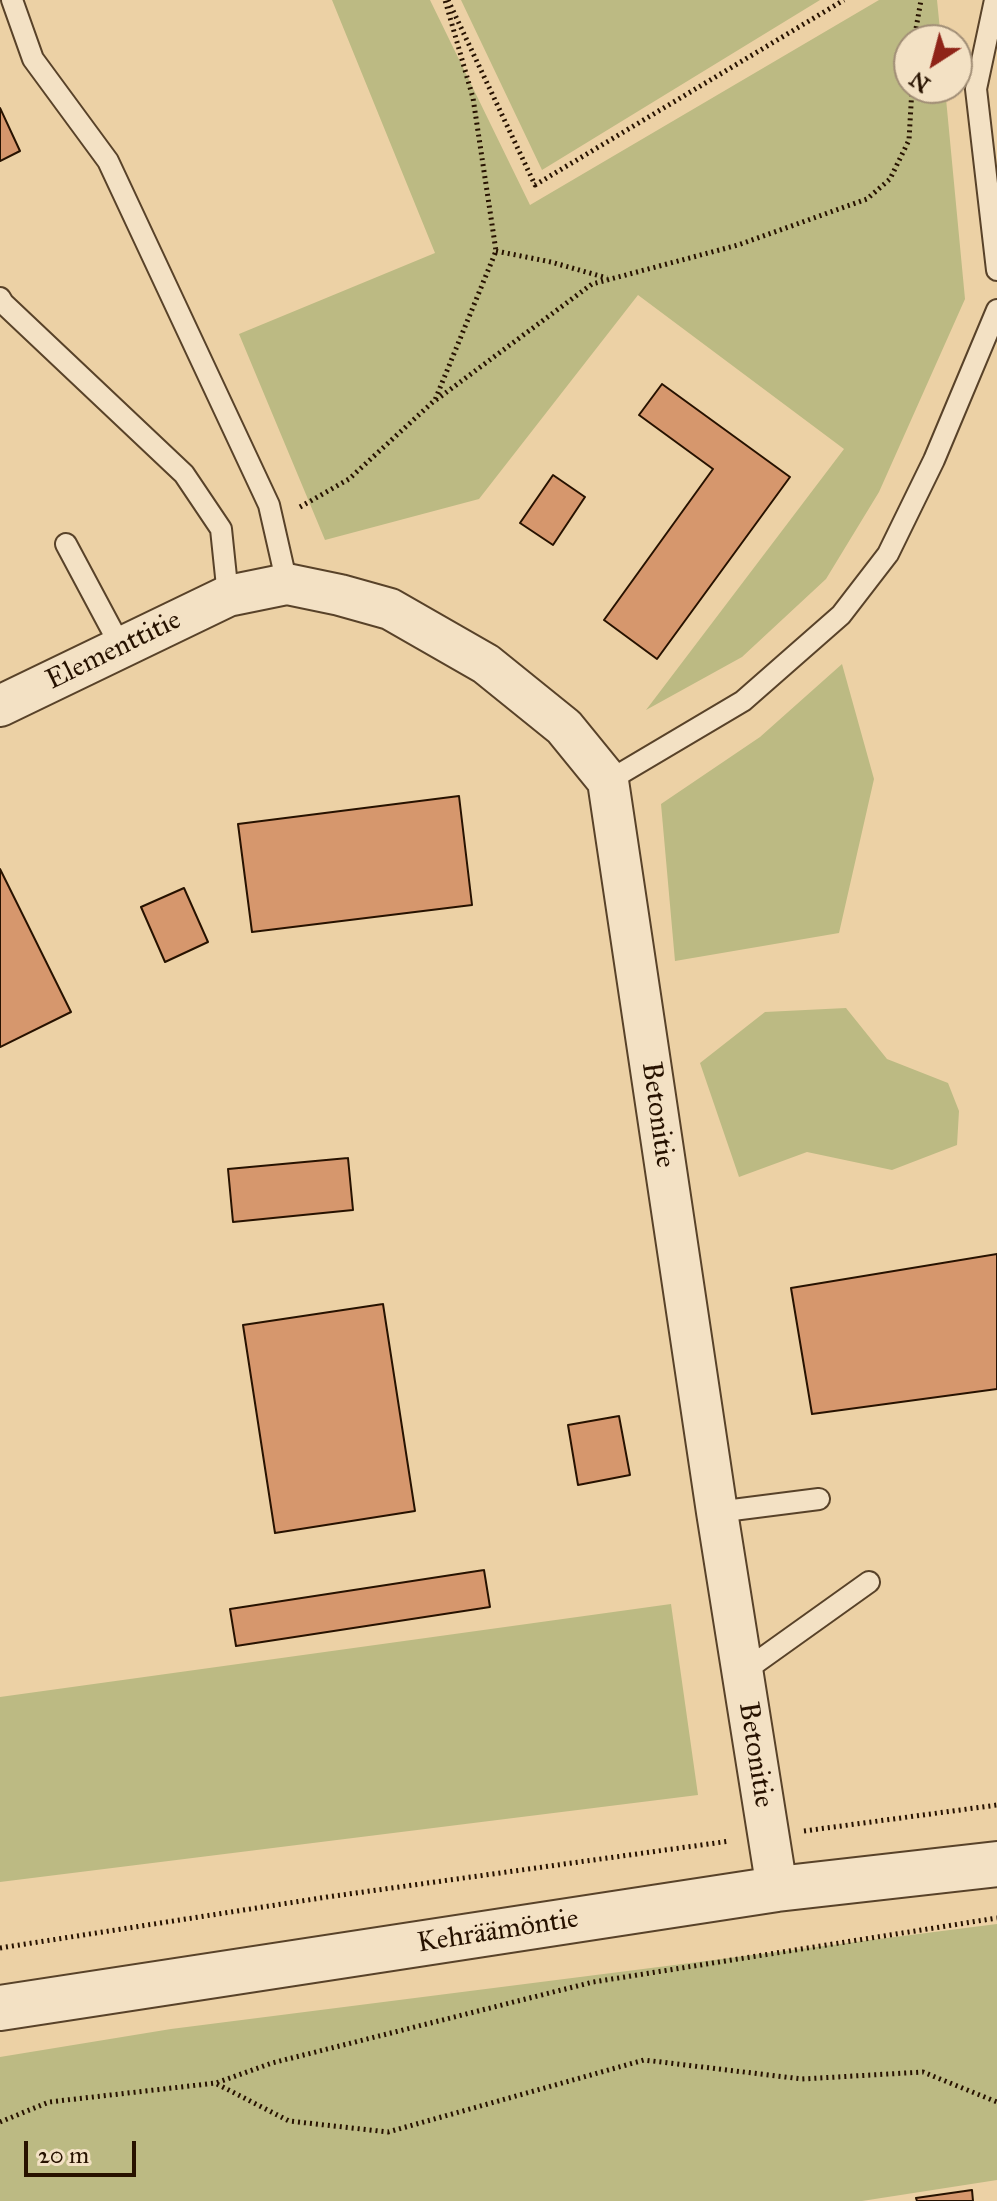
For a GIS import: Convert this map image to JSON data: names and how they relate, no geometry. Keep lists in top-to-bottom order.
{
  "streets": {
    "street": ["Elementtitie", "Betonitie", "Kehräämöntie"]
  },
  "crossings": [
    ["Betonitie", "Kehräämöntie"]
  ],
  "scale_bar": "20 m",
  "north": "bottom left"
}
